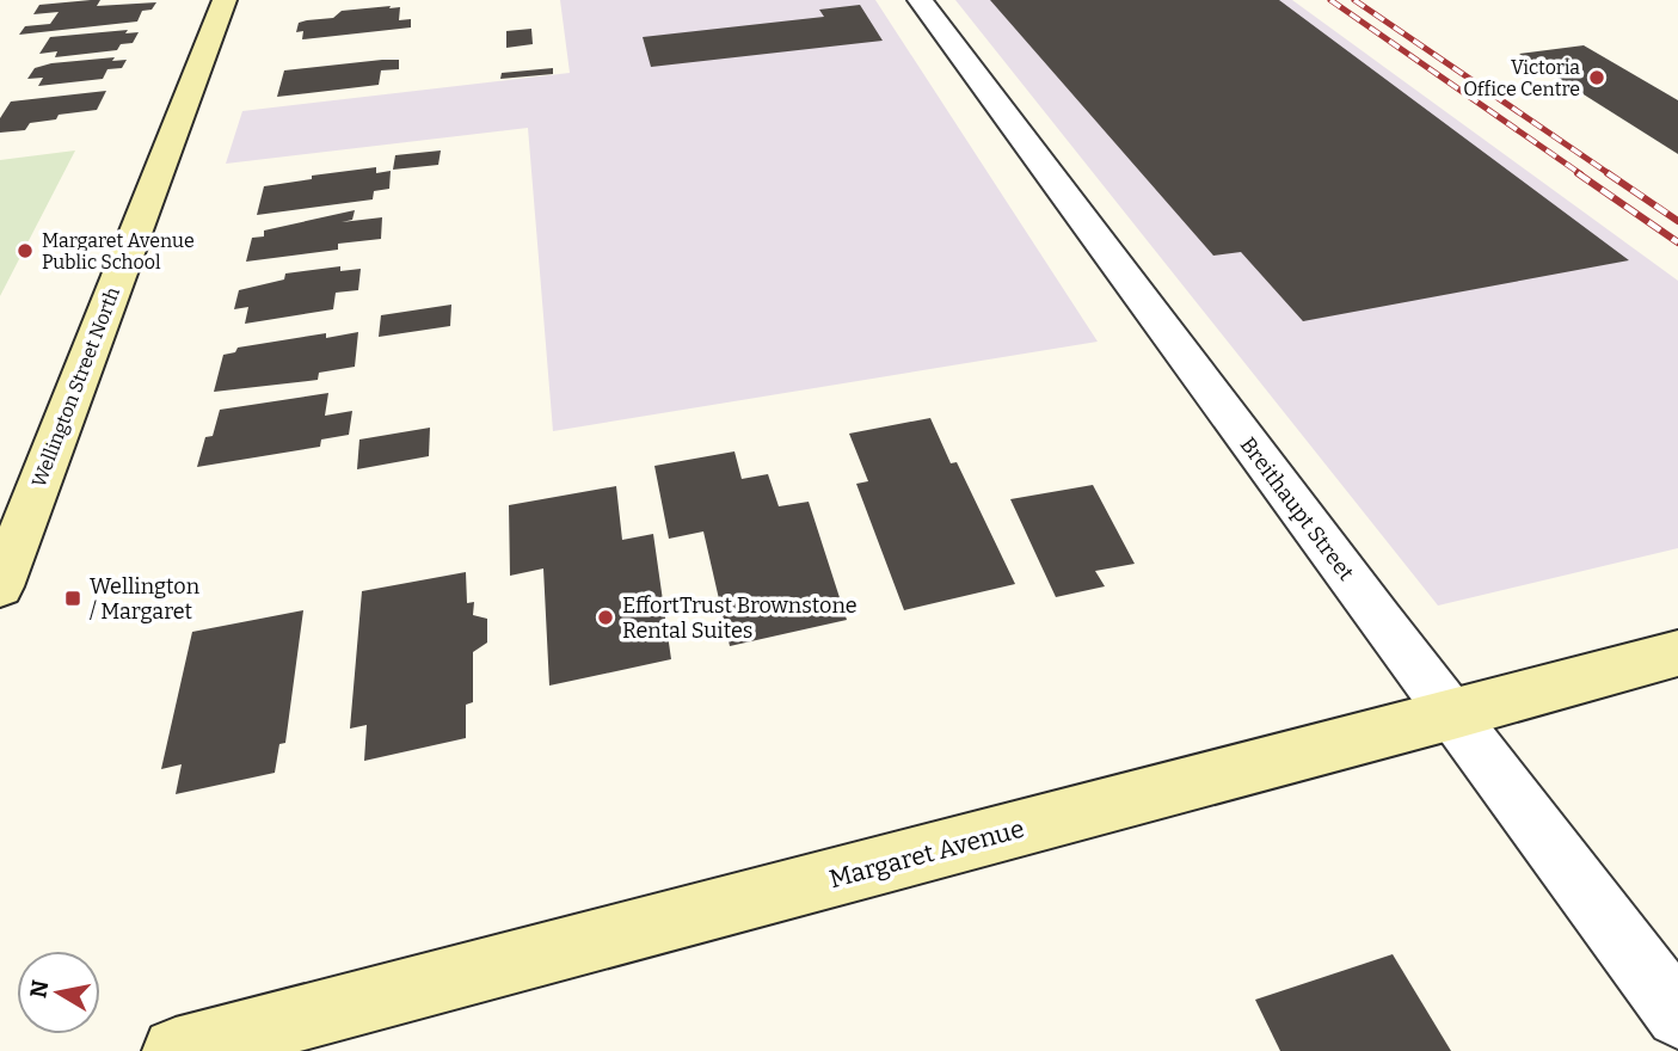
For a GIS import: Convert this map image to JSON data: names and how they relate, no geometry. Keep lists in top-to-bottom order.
{
  "streets": {
    "street": ["Wellington Street North", "Breithaupt Street", "Margaret Avenue"]
  },
  "crossings": [
    ["Breithaupt Street", "Margaret Avenue"]
  ],
  "places": {
    "other": ["Victoria Office Centre", "Margaret Avenue Public School", "EffortTrust Brownstone Rental Suites"],
    "transit": ["Wellington / Margaret"]
  },
  "north": "left"
}
